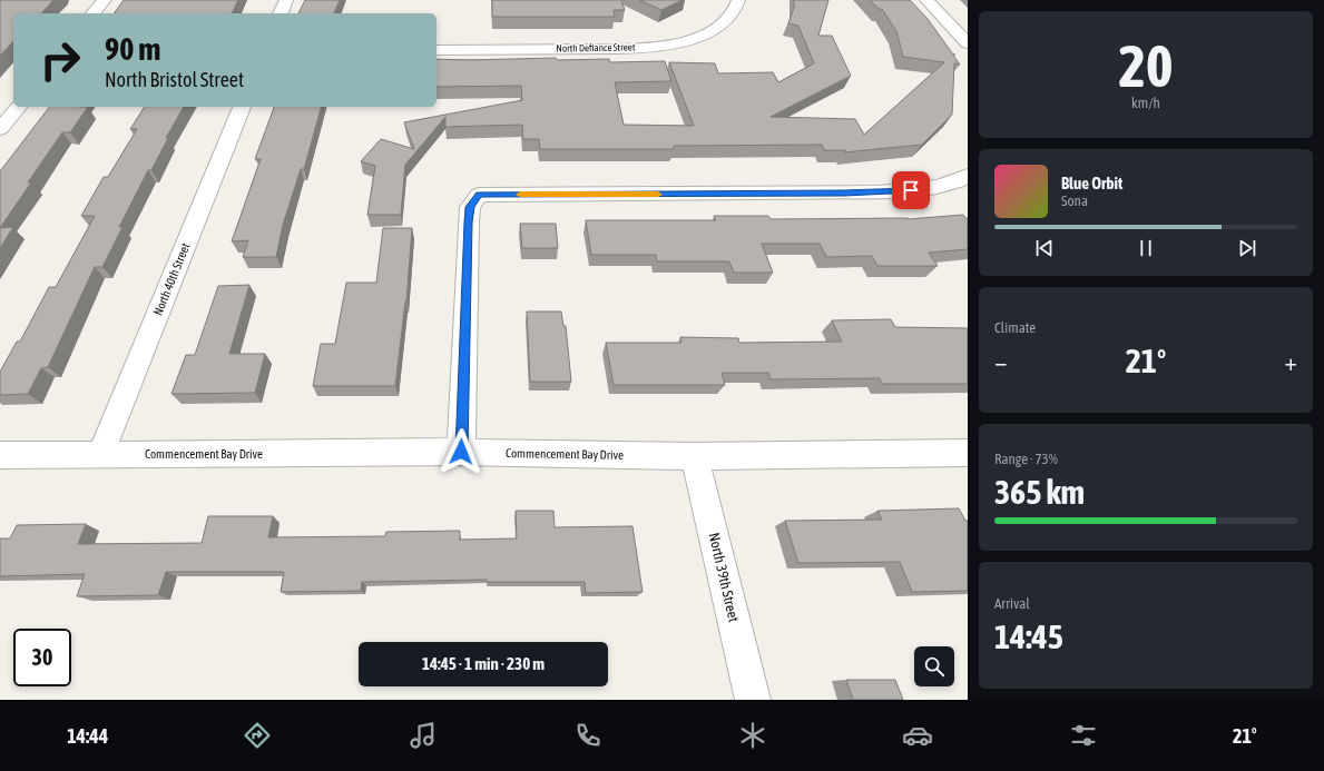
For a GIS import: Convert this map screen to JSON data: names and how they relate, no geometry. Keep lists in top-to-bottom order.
{
  "streets": {
    "street": [
      "North Defiance Street",
      "North 40th Street",
      "Commencement Bay Drive",
      "North 39th Street"
    ]
  },
  "crossings": [
    ["North 40th Street", "Commencement Bay Drive"],
    ["Commencement Bay Drive", "North 39th Street"]
  ],
  "page": {
    "tile": [
      ["20", "km/h"],
      "Climate",
      ["Range · 73%", "365 km"],
      ["Arrival", "14:45"]
    ],
    "turn": ["90 m", "North Bristol Street"],
    "song": ["Blue Orbit", "Sona"],
    "heat": ["−", "21°", "+"],
    "limit": "30",
    "trip": "14:45 · 1 min · 230 m",
    "tabs": ["14:44", "21°"]
  }
}
